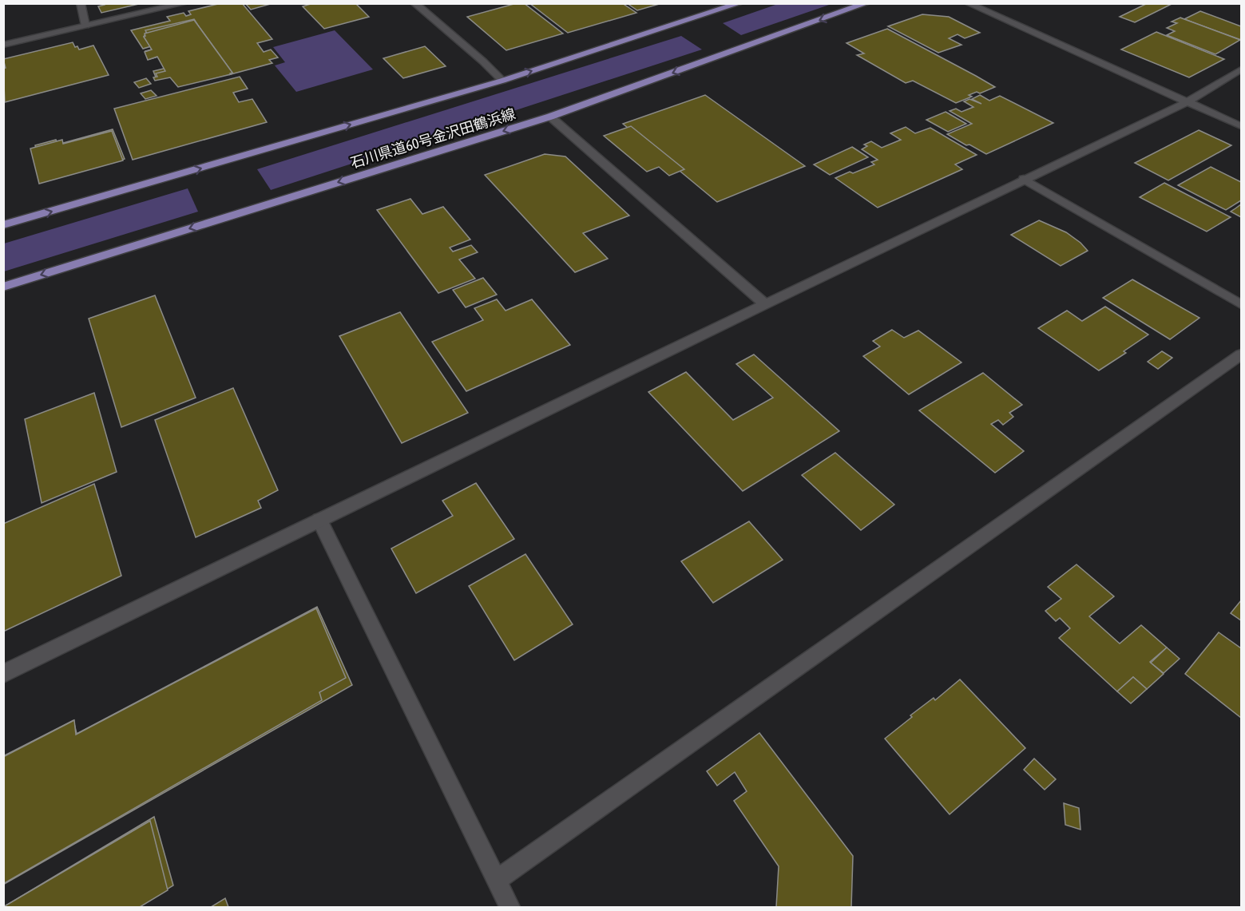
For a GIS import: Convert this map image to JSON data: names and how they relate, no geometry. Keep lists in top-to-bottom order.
{
  "streets": {
    "main road": ["石川県道60号金沢田鶴浜線"]
  }
}
